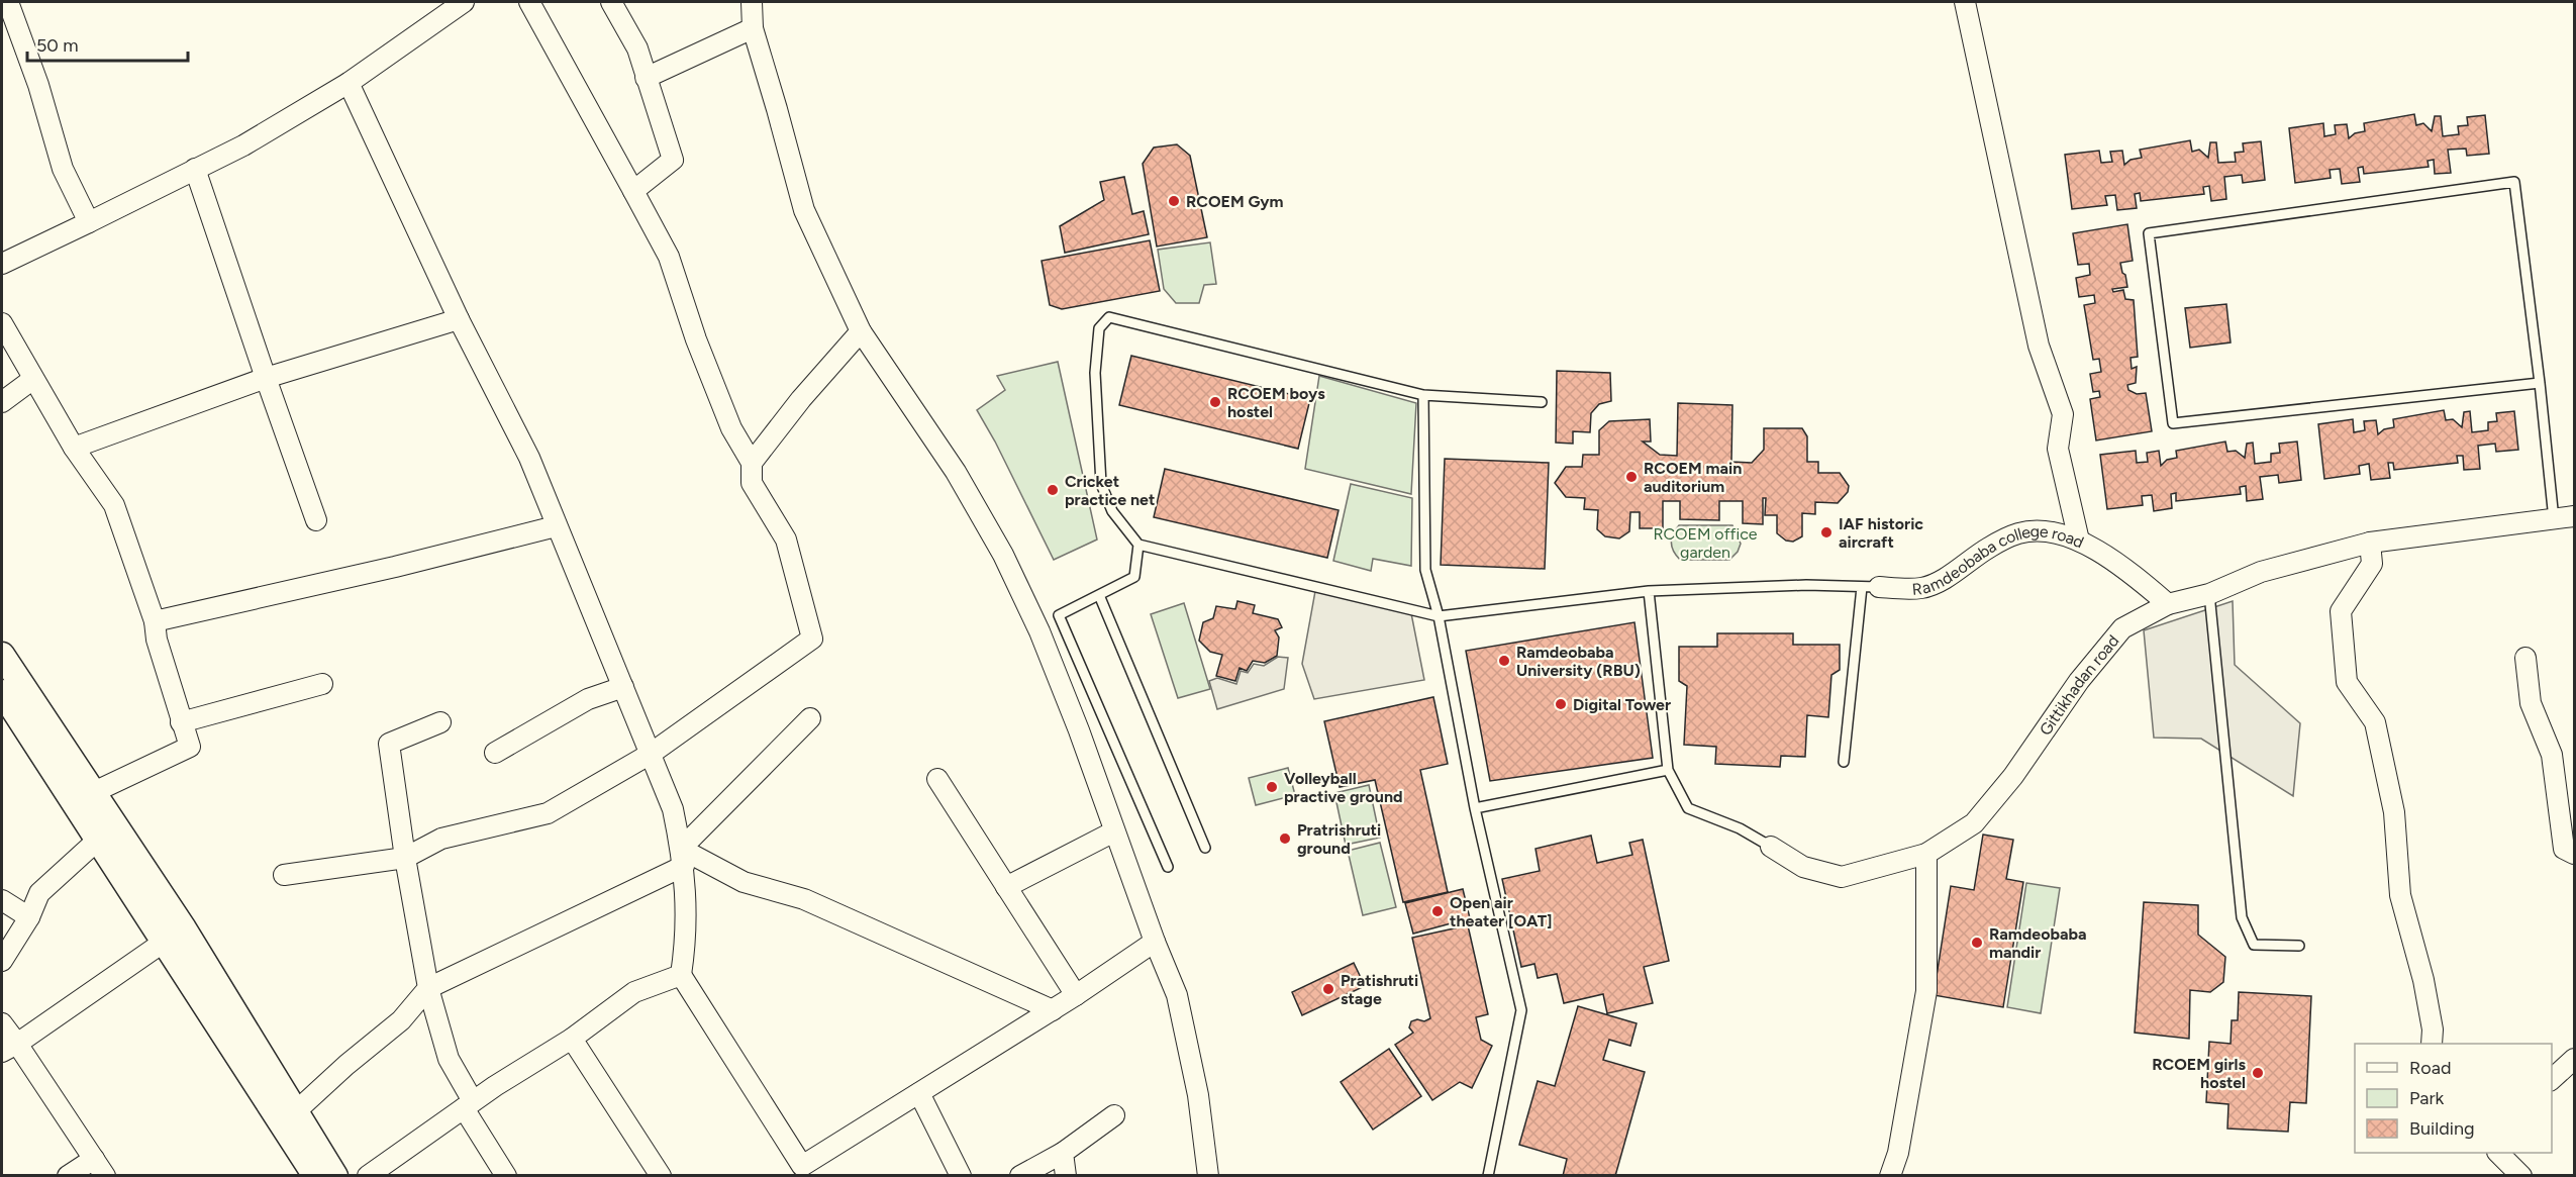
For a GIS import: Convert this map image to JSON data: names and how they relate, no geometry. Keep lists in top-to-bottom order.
{
  "streets": {
    "street": ["Ramdeobaba college road", "Gittikhadan road"]
  },
  "crossings": [
    ["Ramdeobaba college road", "Gittikhadan road"]
  ],
  "parks": ["RCOEM office garden"],
  "places": [
    "RCOEM Gym",
    "RCOEM boys hostel",
    "RCOEM main auditorium",
    "Cricket practice net",
    "IAF historic aircraft",
    "Ramdeobaba University (RBU)",
    "Digital Tower",
    "Volleyball practive ground",
    "Pratrishruti ground",
    "Open air theater [OAT]",
    "Ramdeobaba mandir",
    "Pratishruti stage",
    "RCOEM girls hostel"
  ],
  "legend": ["Road", "Park", "Building"],
  "scale_bar": "50 m"
}
